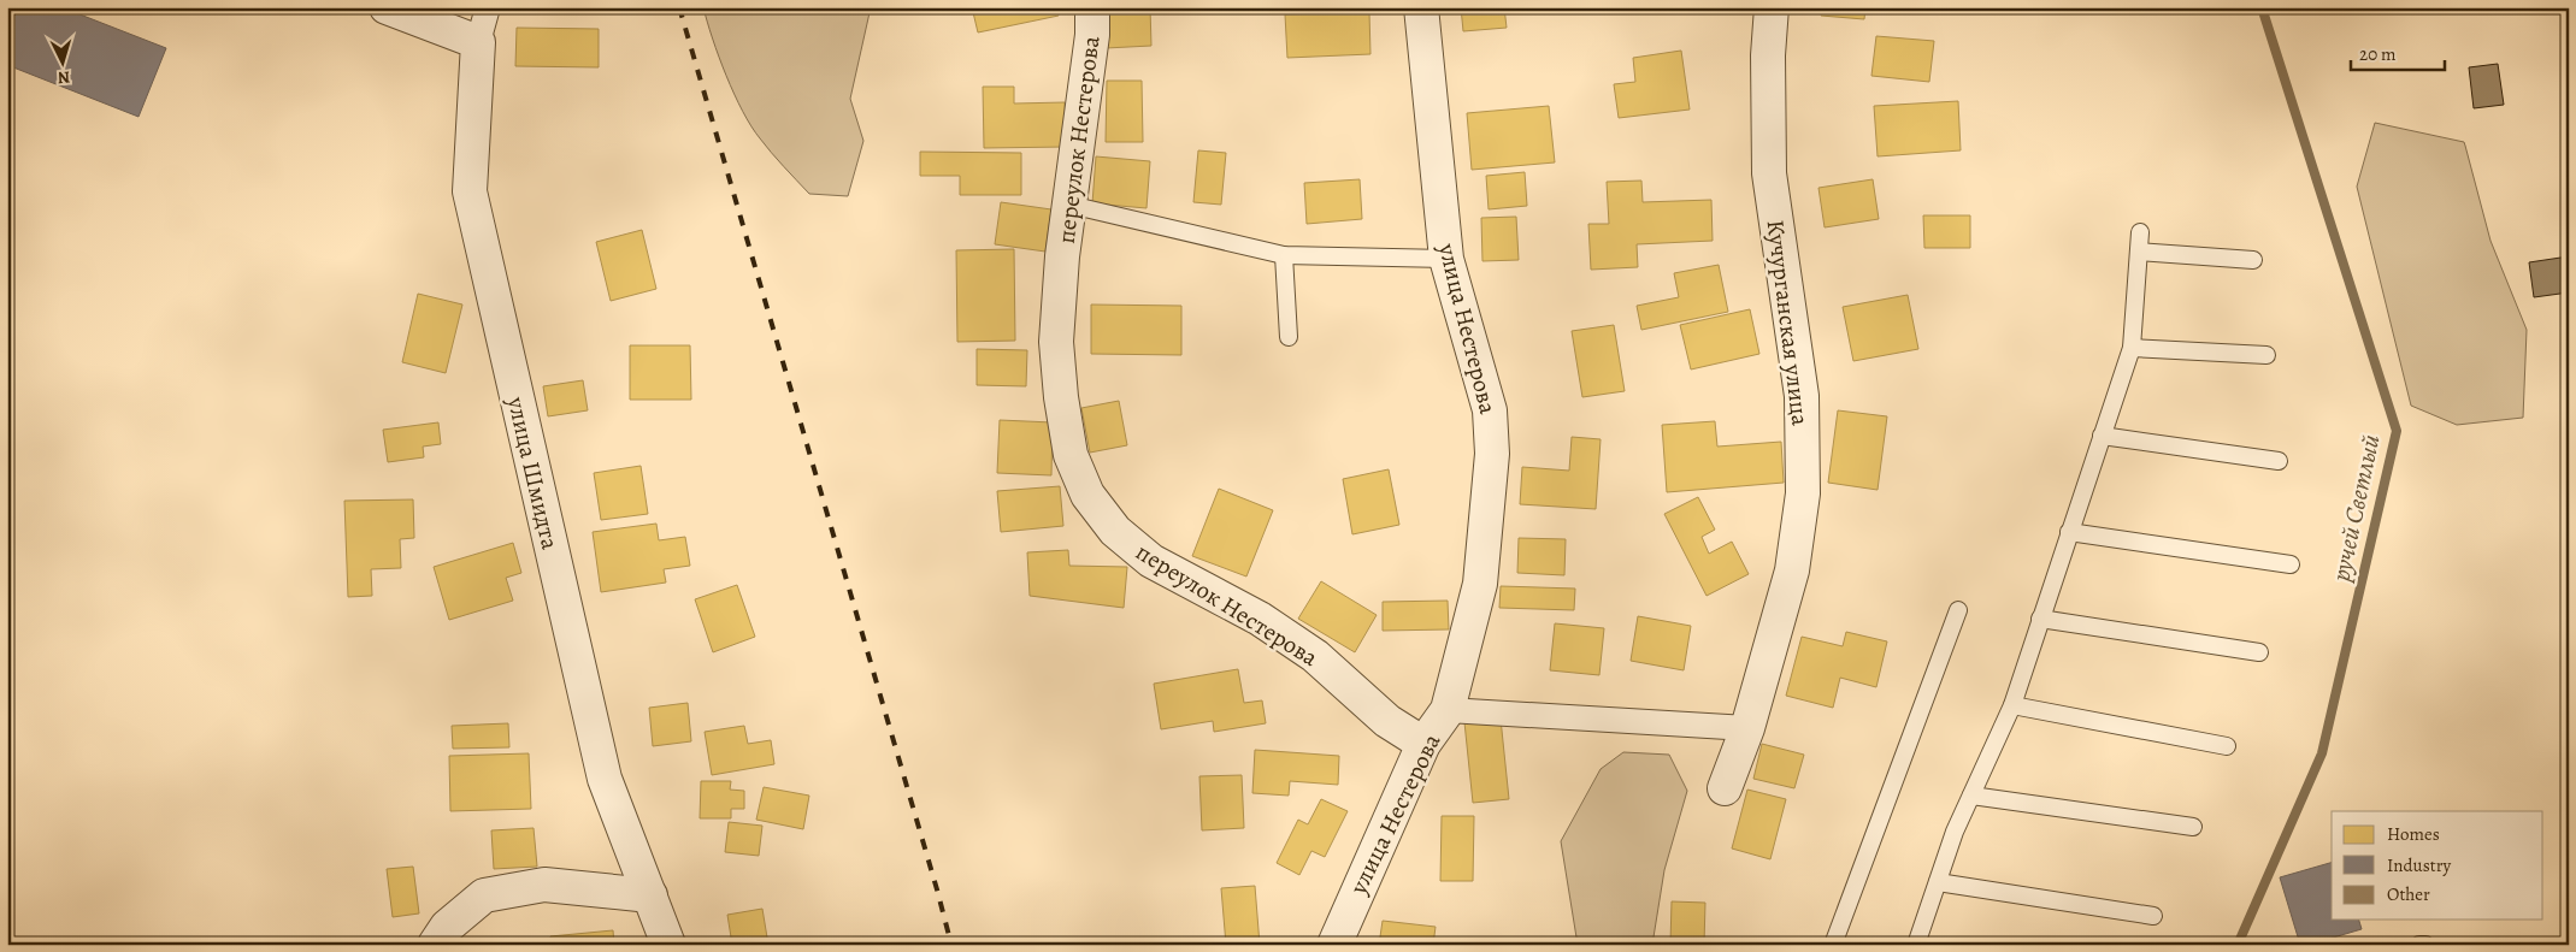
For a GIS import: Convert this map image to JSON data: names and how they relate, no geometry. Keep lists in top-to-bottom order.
{
  "streets": {
    "street": [
      "переулок Нестерова",
      "Кучурганская улица",
      "улица Нестерова",
      "улица Шмидта"
    ]
  },
  "crossings": [
    ["переулок Нестерова", "улица Нестерова"]
  ],
  "water": ["ручей Светлый"],
  "legend": ["Homes", "Industry", "Other"],
  "scale_bar": "20 m",
  "north": "bottom"
}
